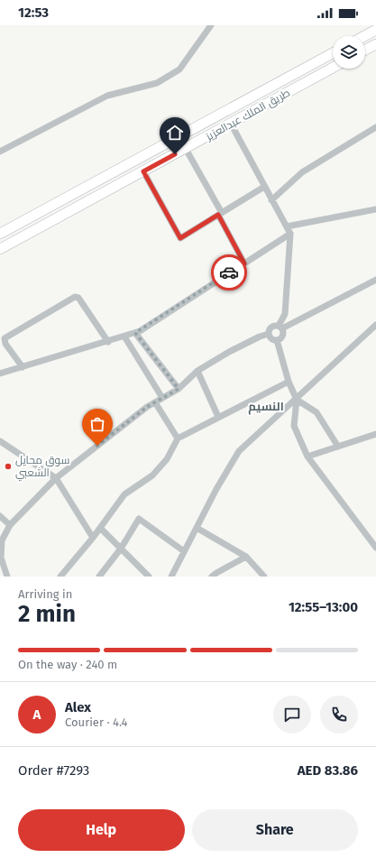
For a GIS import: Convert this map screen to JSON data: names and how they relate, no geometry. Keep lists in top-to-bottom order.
{
  "streets": {
    "main road": ["طريق الملك عبدالعزيز"]
  },
  "districts": ["النسيم"],
  "places": ["سوق محايل الشعبي"],
  "page": {
    "status": "12:53",
    "heading": ["2 min", "Arriving in", "12:55–13:00"],
    "panel": [
      "Alex",
      "Courier · 4.4",
      "Order #7293",
      "AED 83.86"
    ],
    "bar": "On the way · 240 m",
    "round": "A",
    "buttons": ["Help", "Share"]
  }
}
